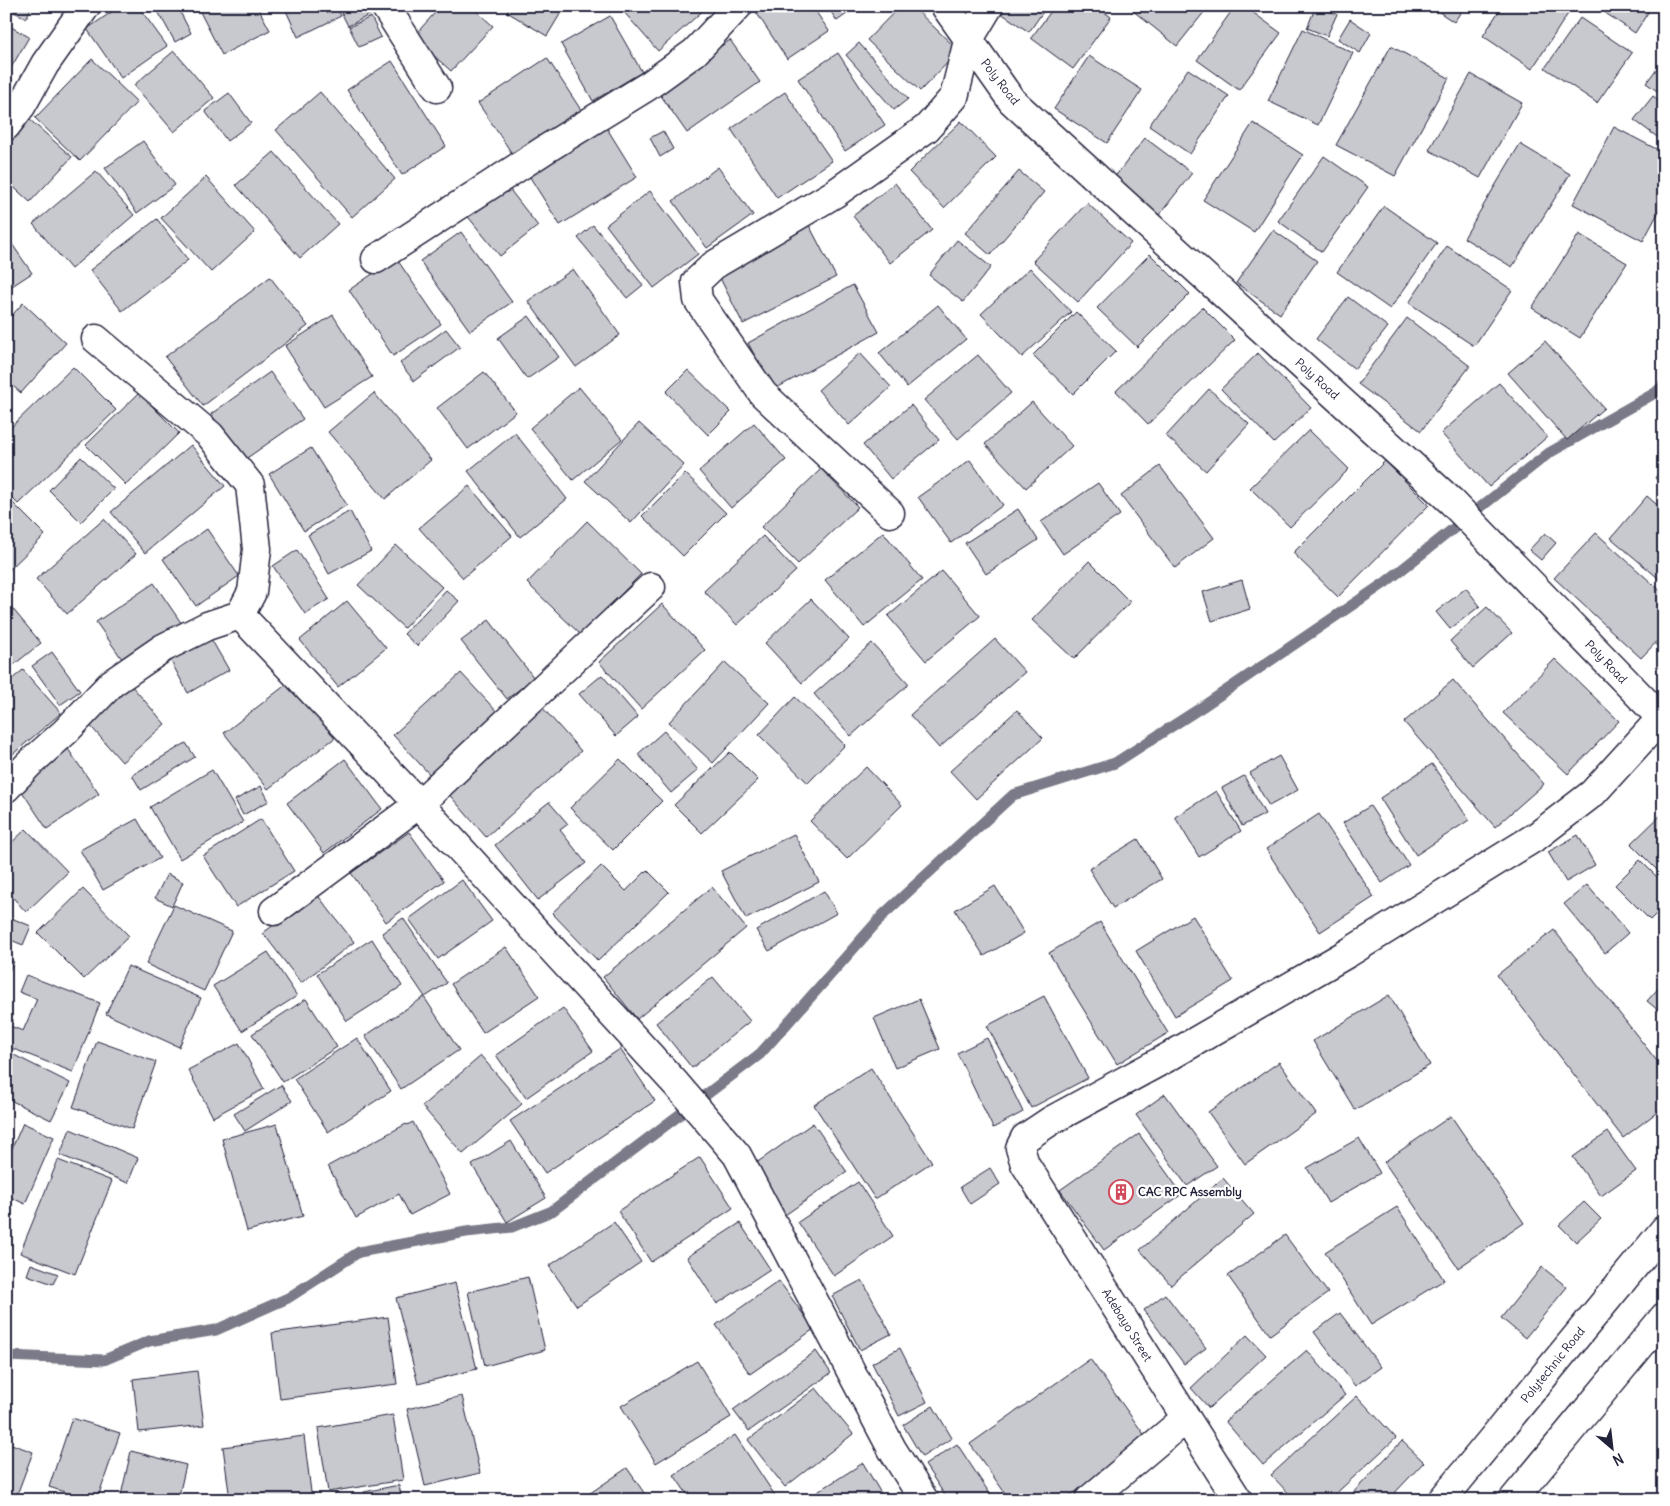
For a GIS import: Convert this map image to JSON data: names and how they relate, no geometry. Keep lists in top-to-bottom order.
{
  "streets": {
    "street": ["Poly Road", "Adebayo Street", "Polytechnic Road"]
  },
  "crossings": [
    ["Poly Road", "Adebayo Street"]
  ],
  "places": {
    "building": ["CAC RPC Assembly"]
  },
  "north": "bottom right"
}
